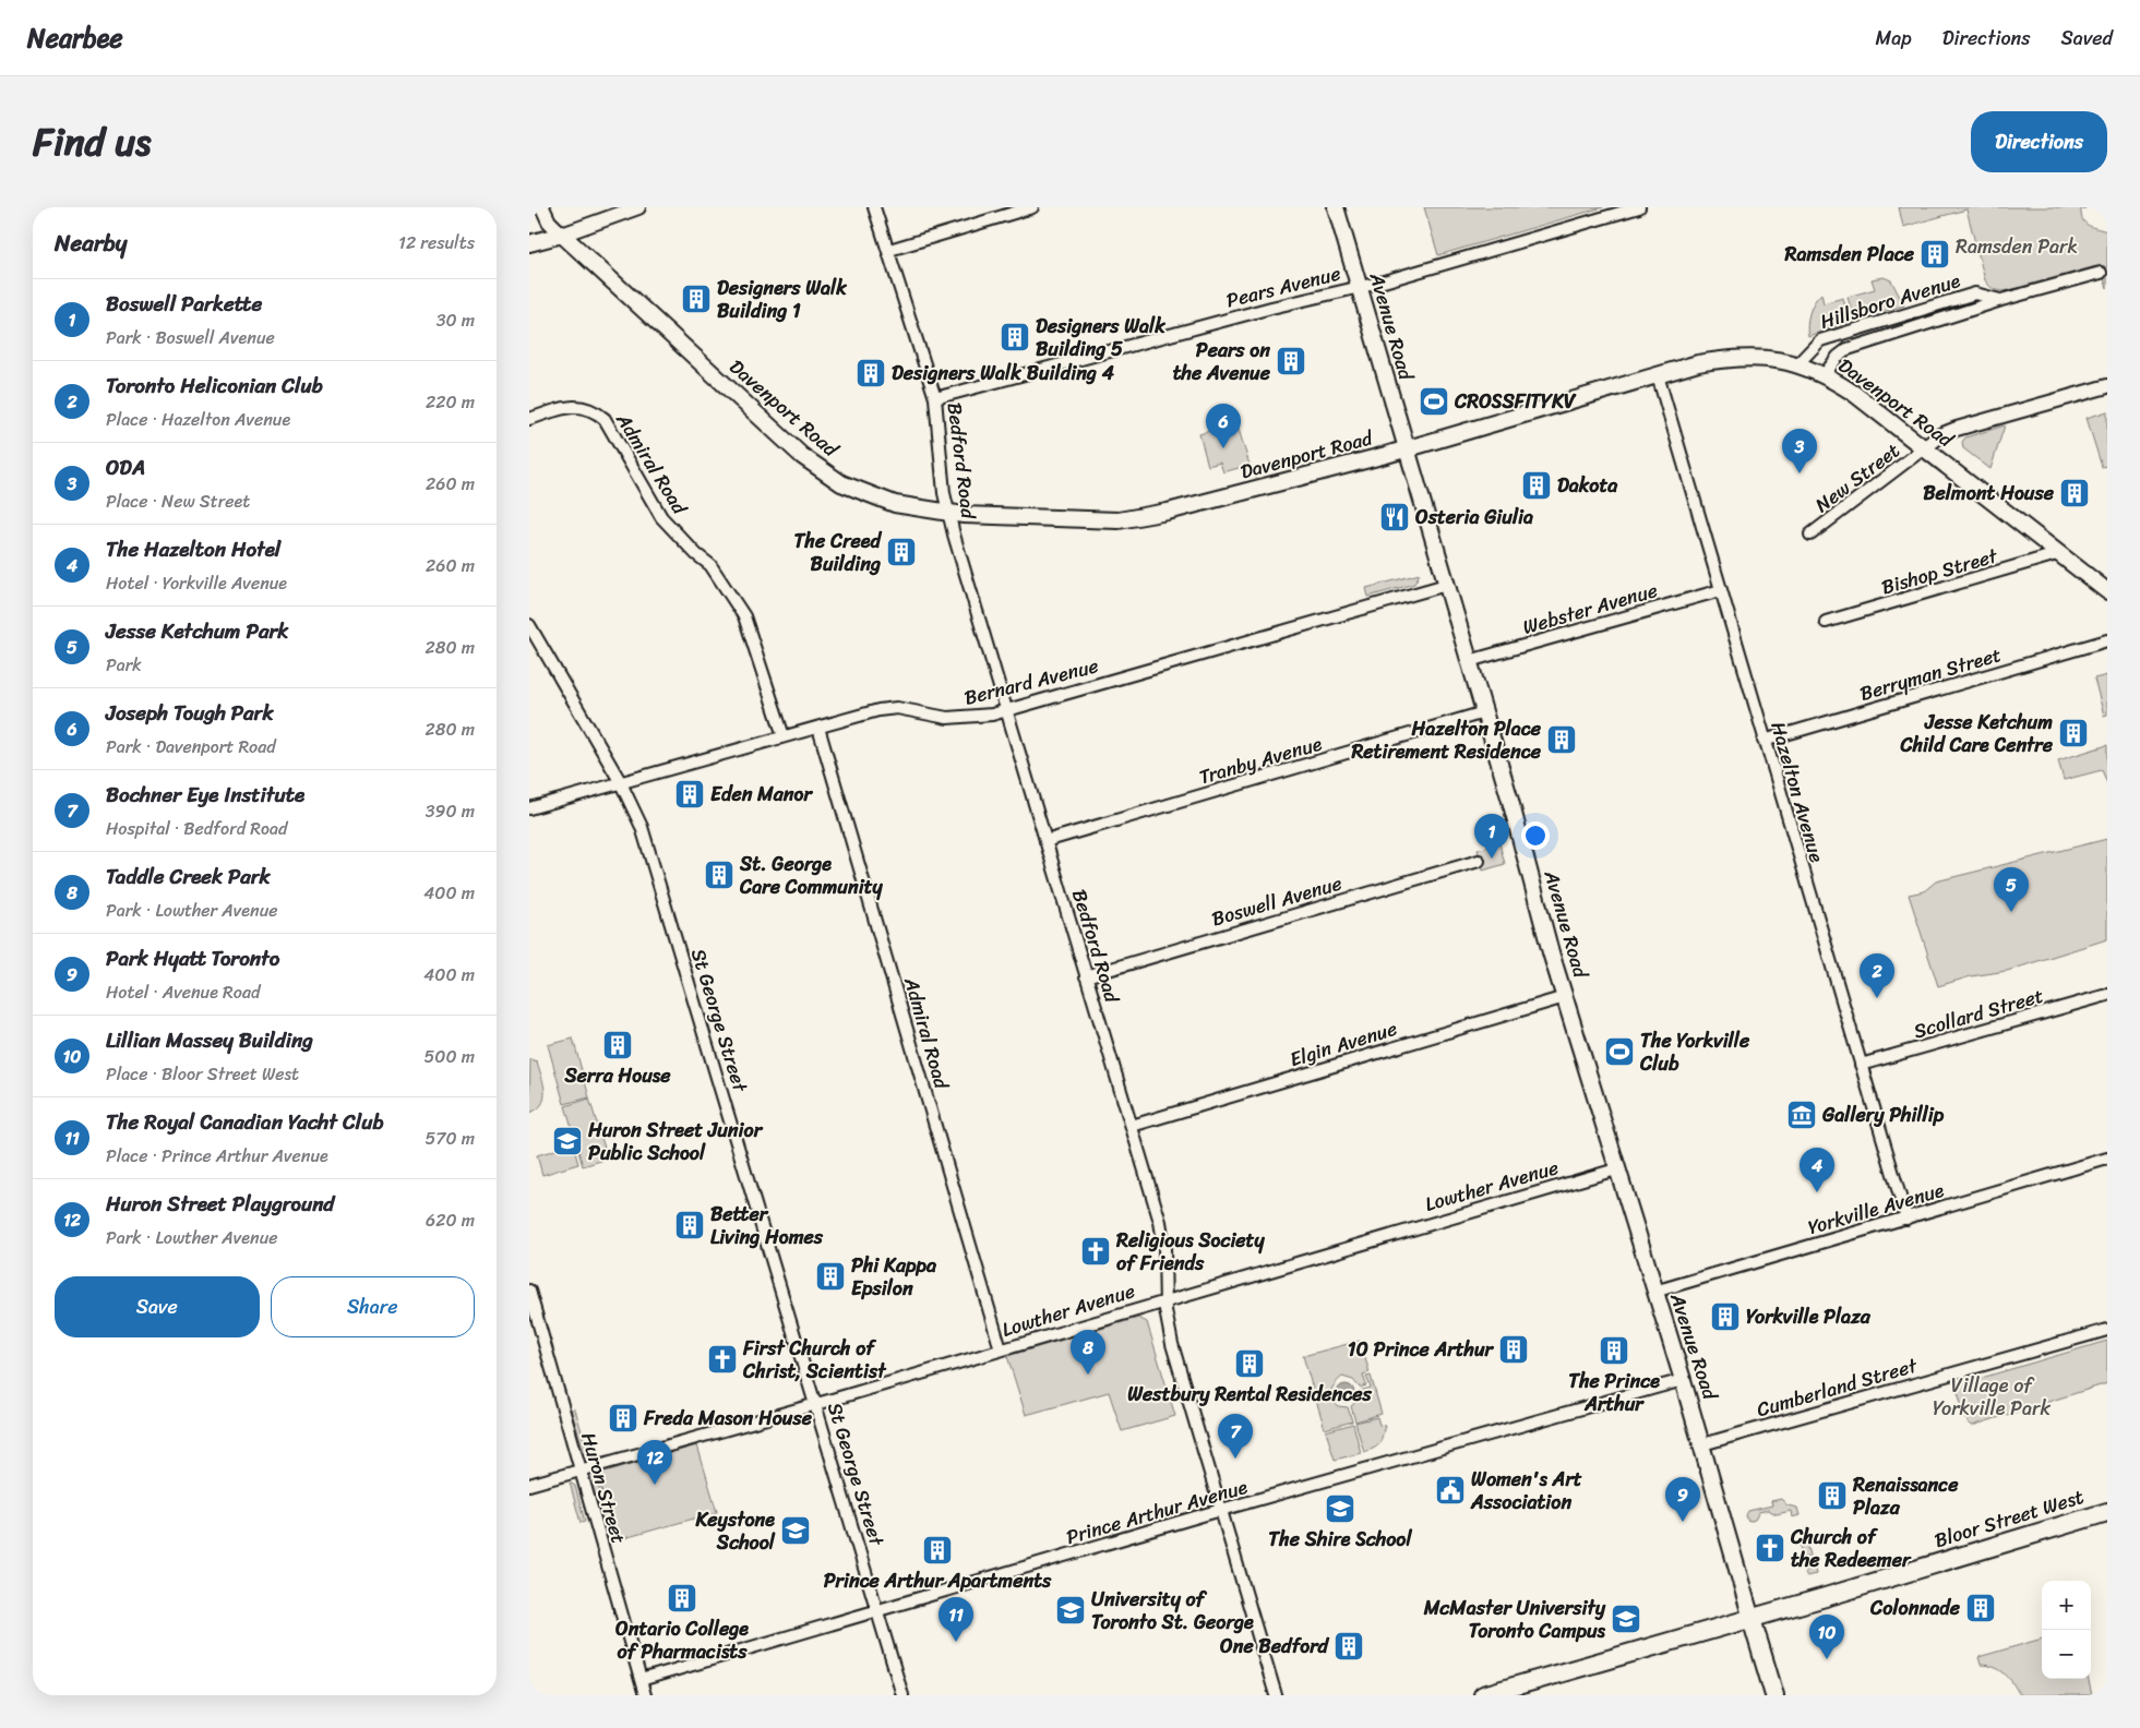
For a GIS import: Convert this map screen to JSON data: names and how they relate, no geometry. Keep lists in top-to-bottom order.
{
  "streets": {
    "main road": ["Avenue Road", "Davenport Road", "Bloor Street West"],
    "street": [
      "Pears Avenue",
      "Hillsboro Avenue",
      "Bedford Road",
      "Admiral Road",
      "New Street",
      "Bishop Street",
      "Webster Avenue",
      "Berryman Street",
      "Bernard Avenue",
      "Tranby Avenue",
      "Hazelton Avenue",
      "Boswell Avenue",
      "Scollard Street",
      "St George Street",
      "Elgin Avenue",
      "Lowther Avenue",
      "Yorkville Avenue",
      "Cumberland Street",
      "Huron Street",
      "Prince Arthur Avenue"
    ]
  },
  "crossings": [
    ["Pears Avenue", "Avenue Road"],
    ["Pears Avenue", "Bedford Road"],
    ["Hillsboro Avenue", "Davenport Road"],
    ["Avenue Road", "Davenport Road"],
    ["Avenue Road", "Webster Avenue"],
    ["Avenue Road", "Bernard Avenue"],
    ["Avenue Road", "Tranby Avenue"],
    ["Avenue Road", "Elgin Avenue"],
    ["Avenue Road", "Lowther Avenue"],
    ["Avenue Road", "Yorkville Avenue"],
    ["Avenue Road", "Cumberland Street"],
    ["Avenue Road", "Prince Arthur Avenue"],
    ["Avenue Road", "Bloor Street West"],
    ["Davenport Road", "Bedford Road"],
    ["Davenport Road", "New Street"],
    ["Davenport Road", "Bishop Street"],
    ["Davenport Road", "Hazelton Avenue"],
    ["Bedford Road", "Bernard Avenue"],
    ["Bedford Road", "Tranby Avenue"],
    ["Bedford Road", "Boswell Avenue"],
    ["Bedford Road", "Elgin Avenue"],
    ["Bedford Road", "Lowther Avenue"],
    ["Bedford Road", "Prince Arthur Avenue"],
    ["Admiral Road", "Bernard Avenue"],
    ["Admiral Road", "Lowther Avenue"],
    ["Webster Avenue", "Hazelton Avenue"],
    ["Berryman Street", "Hazelton Avenue"],
    ["Bernard Avenue", "St George Street"],
    ["Hazelton Avenue", "Scollard Street"],
    ["Hazelton Avenue", "Yorkville Avenue"],
    ["St George Street", "Lowther Avenue"],
    ["St George Street", "Prince Arthur Avenue"],
    ["Lowther Avenue", "Huron Street"],
    ["Huron Street", "Prince Arthur Avenue"]
  ],
  "parks": ["Ramsden Park", "Village of Yorkville Park"],
  "places": {
    "building": [
      "Ramsden Place",
      "Designers Walk Building 1",
      "Designers Walk Building 5",
      "Pears on the Avenue",
      "Designers Walk Building 4",
      "Dakota",
      "Belmont House",
      "The Creed Building",
      "Jesse Ketchum Child Care Centre",
      "Hazelton Place Retirement Residence",
      "Eden Manor",
      "St. George Care Community",
      "Serra House",
      "Better Living Homes",
      "Phi Kappa Epsilon",
      "Yorkville Plaza",
      "10 Prince Arthur",
      "The Prince Arthur",
      "Westbury Rental Residences",
      "Freda Mason House",
      "Renaissance Plaza",
      "Prince Arthur Apartments",
      "Ontario College of Pharmacists",
      "Colonnade",
      "One Bedford"
    ],
    "sports": ["CROSSFITYKV", "The Yorkville Club"],
    "restaurant": ["Osteria Giulia"],
    "museum": ["Gallery Phillip"],
    "school or university": [
      "Huron Street Junior Public School",
      "The Shire School",
      "Keystone School",
      "University of Toronto St. George",
      "McMaster University Toronto Campus"
    ],
    "church": ["Religious Society of Friends", "First Church of Christ, Scientist", "Church of the Redeemer"],
    "public building": ["Women's Art Association"]
  },
  "page": {
    "header": "Nearbee",
    "nav": ["Map", "Directions", "Saved"],
    "title": "Find us",
    "buttons": [
      "Directions",
      ["Save", "Share"]
    ],
    "heading": ["Nearby", "12 results"],
    "list": [
      {
        "mark": "1",
        "name": "Boswell Parkette",
        "note": "Park · Boswell Avenue",
        "value": "30 m"
      },
      {
        "mark": "2",
        "name": "Toronto Heliconian Club",
        "note": "Place · Hazelton Avenue",
        "value": "220 m"
      },
      {
        "mark": "3",
        "name": "ODA",
        "note": "Place · New Street",
        "value": "260 m"
      },
      {
        "mark": "4",
        "name": "The Hazelton Hotel",
        "note": "Hotel · Yorkville Avenue",
        "value": "260 m"
      },
      {
        "mark": "5",
        "name": "Jesse Ketchum Park",
        "note": "Park",
        "value": "280 m"
      },
      {
        "mark": "6",
        "name": "Joseph Tough Park",
        "note": "Park · Davenport Road",
        "value": "280 m"
      },
      {
        "mark": "7",
        "name": "Bochner Eye Institute",
        "note": "Hospital · Bedford Road",
        "value": "390 m"
      },
      {
        "mark": "8",
        "name": "Taddle Creek Park",
        "note": "Park · Lowther Avenue",
        "value": "400 m"
      },
      {
        "mark": "9",
        "name": "Park Hyatt Toronto",
        "note": "Hotel · Avenue Road",
        "value": "400 m"
      },
      {
        "mark": "10",
        "name": "Lillian Massey Building",
        "note": "Place · Bloor Street West",
        "value": "500 m"
      },
      {
        "mark": "11",
        "name": "The Royal Canadian Yacht Club",
        "note": "Place · Prince Arthur Avenue",
        "value": "570 m"
      },
      {
        "mark": "12",
        "name": "Huron Street Playground",
        "note": "Park · Lowther Avenue",
        "value": "620 m"
      }
    ],
    "pins": [
      "6",
      "3",
      "1",
      "5",
      "2",
      "4",
      "8",
      "7",
      "12",
      "9",
      "11",
      "10"
    ],
    "map_buttons": ["+", "−"]
  }
}
